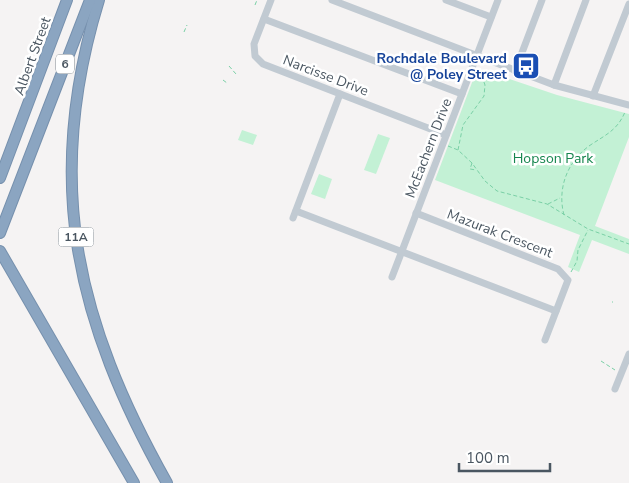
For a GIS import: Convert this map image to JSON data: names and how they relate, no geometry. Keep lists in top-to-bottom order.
{
  "streets": {
    "highway": ["Albert Street", "6", "11A"],
    "street": ["Narcisse Drive", "McEachern Drive", "Mazurak Crescent"]
  },
  "crossings": [
    ["Narcisse Drive", "McEachern Drive"],
    ["McEachern Drive", "Mazurak Crescent"]
  ],
  "parks": ["Hopson Park"],
  "places": {
    "bus stop": ["Rochdale Boulevard @ Poley Street"]
  },
  "scale_bar": "100 m"
}
